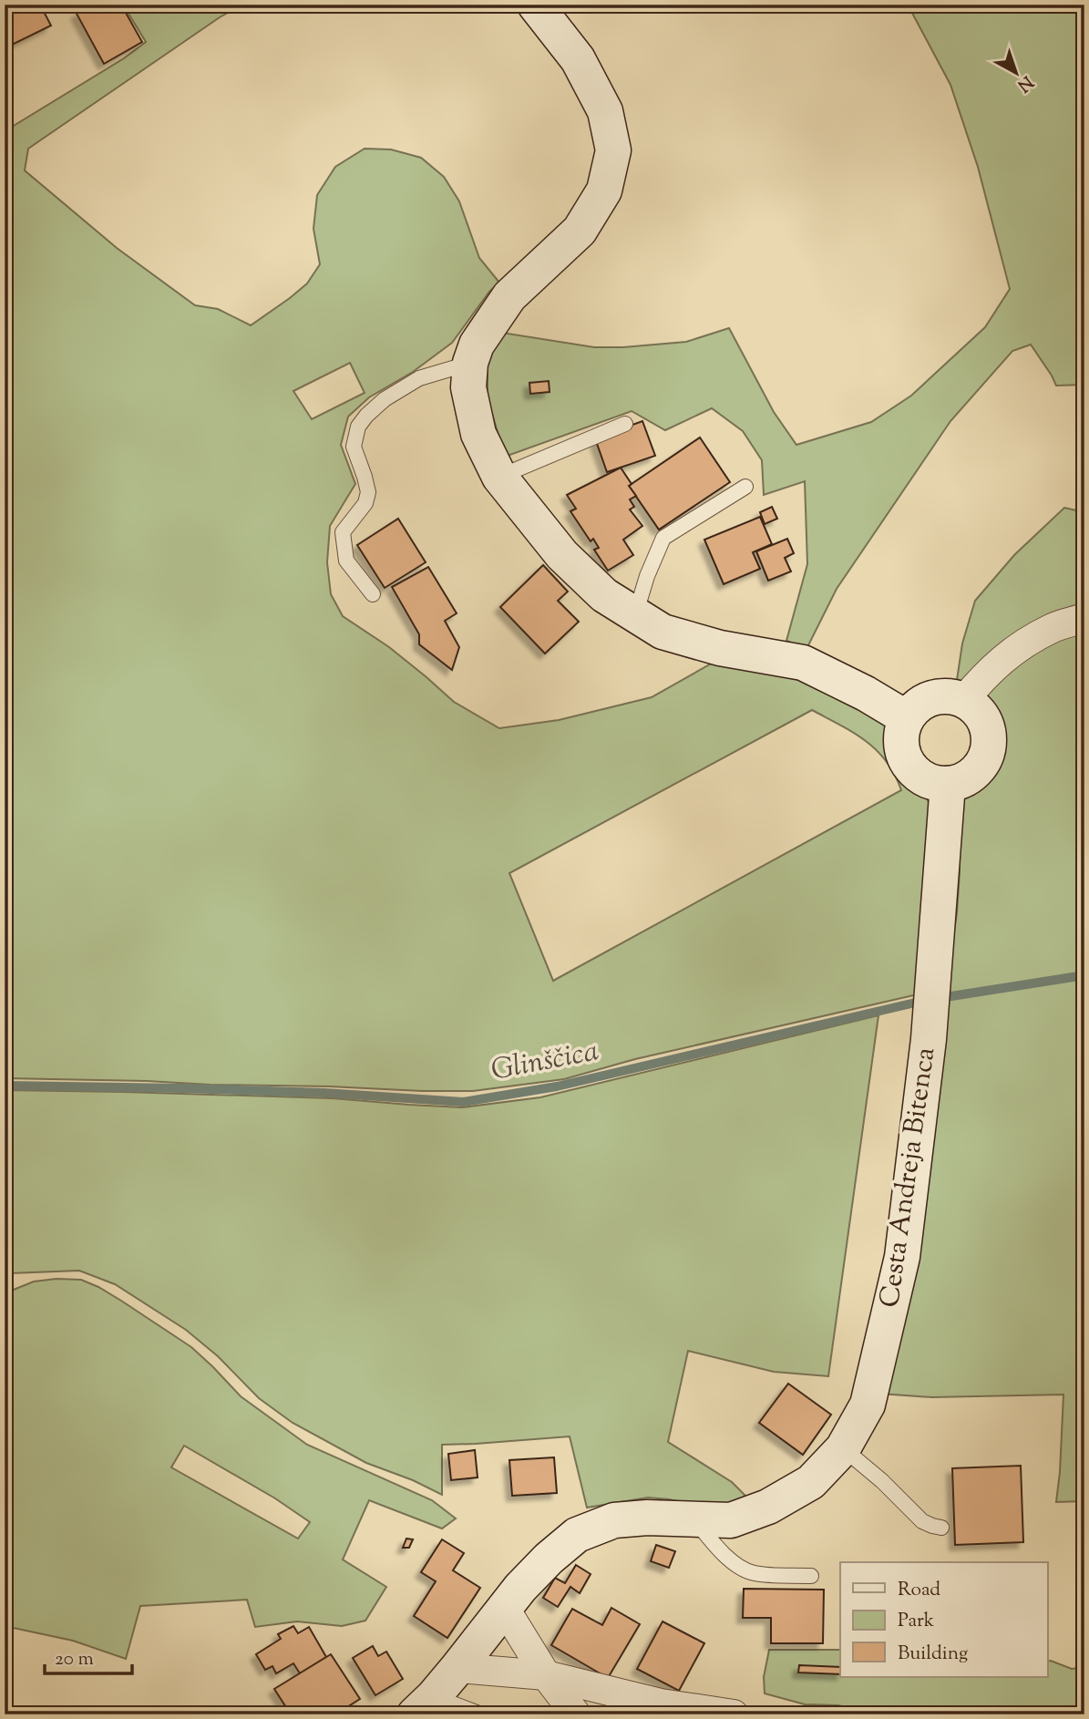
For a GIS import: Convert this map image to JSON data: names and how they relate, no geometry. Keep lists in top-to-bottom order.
{
  "streets": {
    "street": ["Cesta Andreja Bitenca"]
  },
  "water": ["Glinščica"],
  "legend": ["Road", "Park", "Building"],
  "scale_bar": "20 m",
  "north": "bottom right"
}
